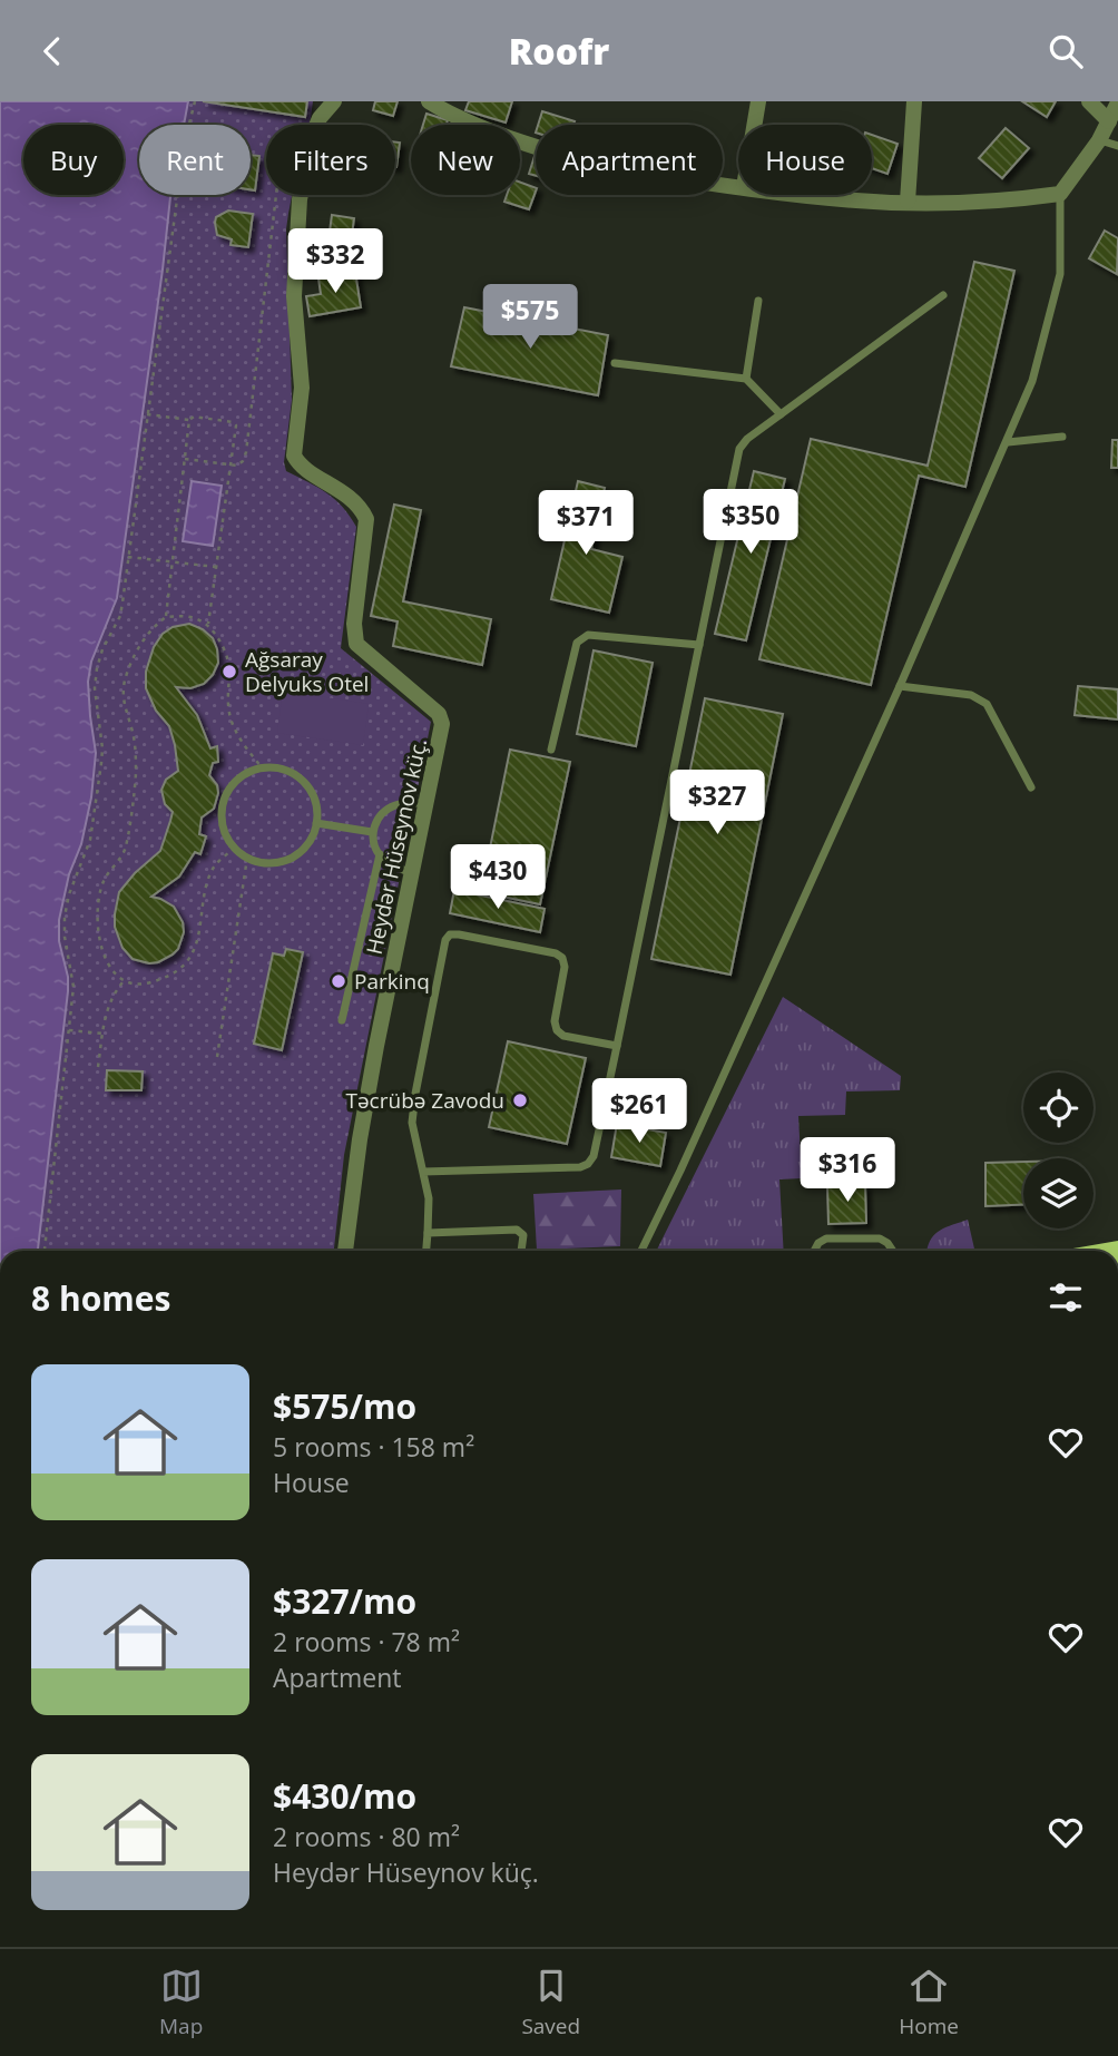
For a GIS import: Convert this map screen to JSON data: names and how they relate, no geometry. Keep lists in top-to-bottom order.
{
  "streets": {
    "street": ["Heydər Hüseynov küç."]
  },
  "places": ["Ağsaray Delyuks Otel", "Parkinq", "Təcrübə Zavodu"],
  "page": {
    "header": "Roofr",
    "chip": [
      "Buy",
      "Rent",
      "Filters",
      "New",
      "Apartment",
      "House"
    ],
    "price": [
      "$332",
      "$575",
      "$350",
      "$371",
      "$327",
      "$430",
      "$261",
      "$316"
    ],
    "heading": "8 homes",
    "list": [
      {
        "name": "$575/mo",
        "note": "5 rooms · 158 m² · House"
      },
      {
        "name": "$327/mo",
        "note": "2 rooms · 78 m² · Apartment"
      },
      {
        "name": "$430/mo",
        "note": "2 rooms · 80 m² · Heydər Hüseynov küç."
      }
    ],
    "tabs": ["Map", "Saved", "Home"]
  }
}
